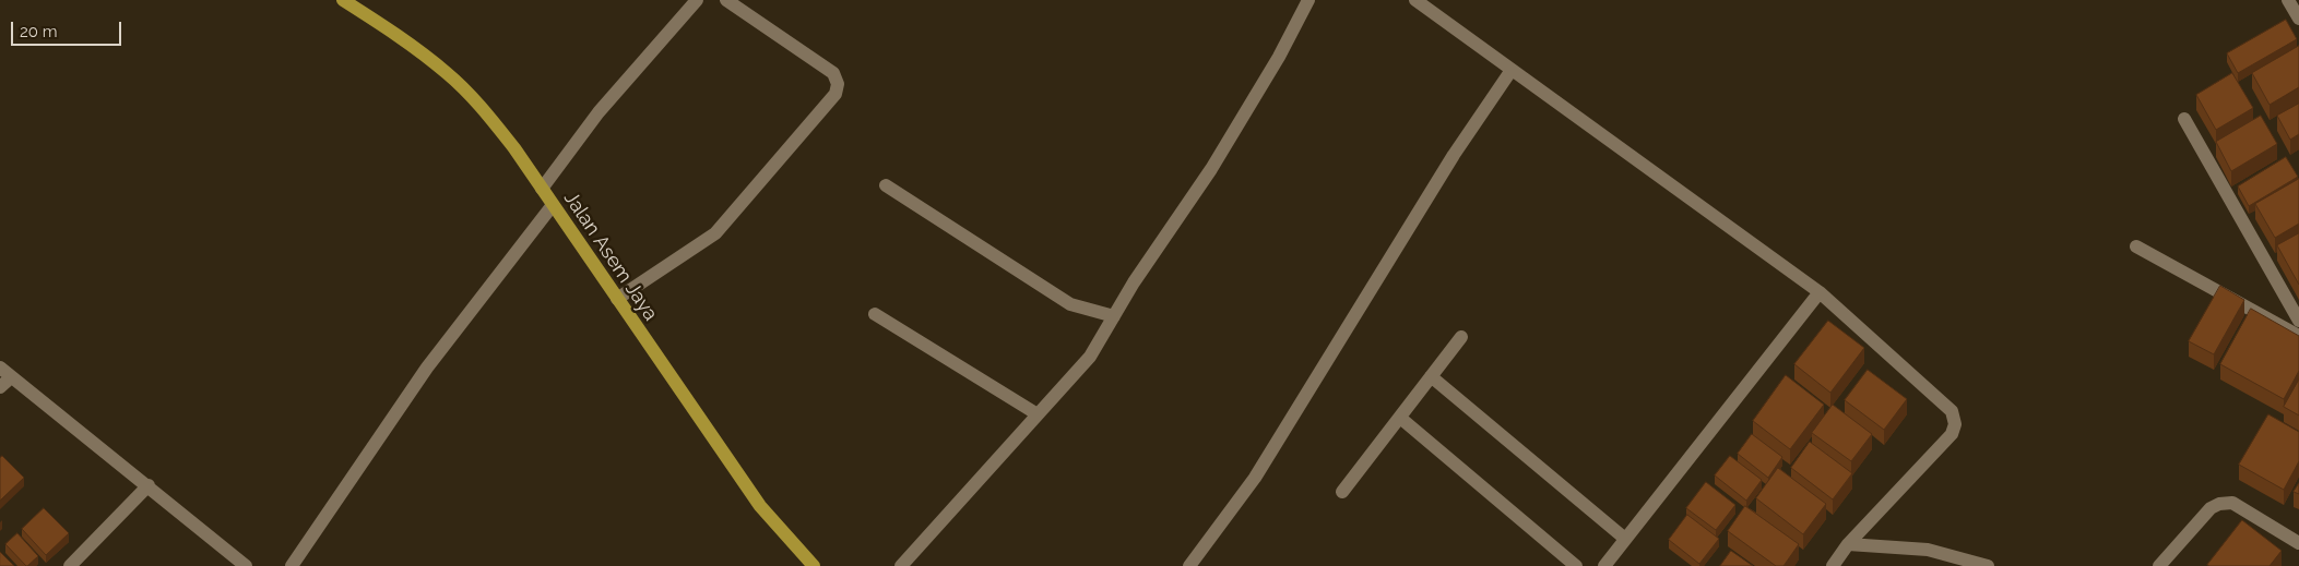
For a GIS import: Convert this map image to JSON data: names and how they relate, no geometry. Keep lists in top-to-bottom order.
{
  "streets": {
    "main road": ["Jalan Asem Jaya"]
  },
  "scale_bar": "20 m"
}
